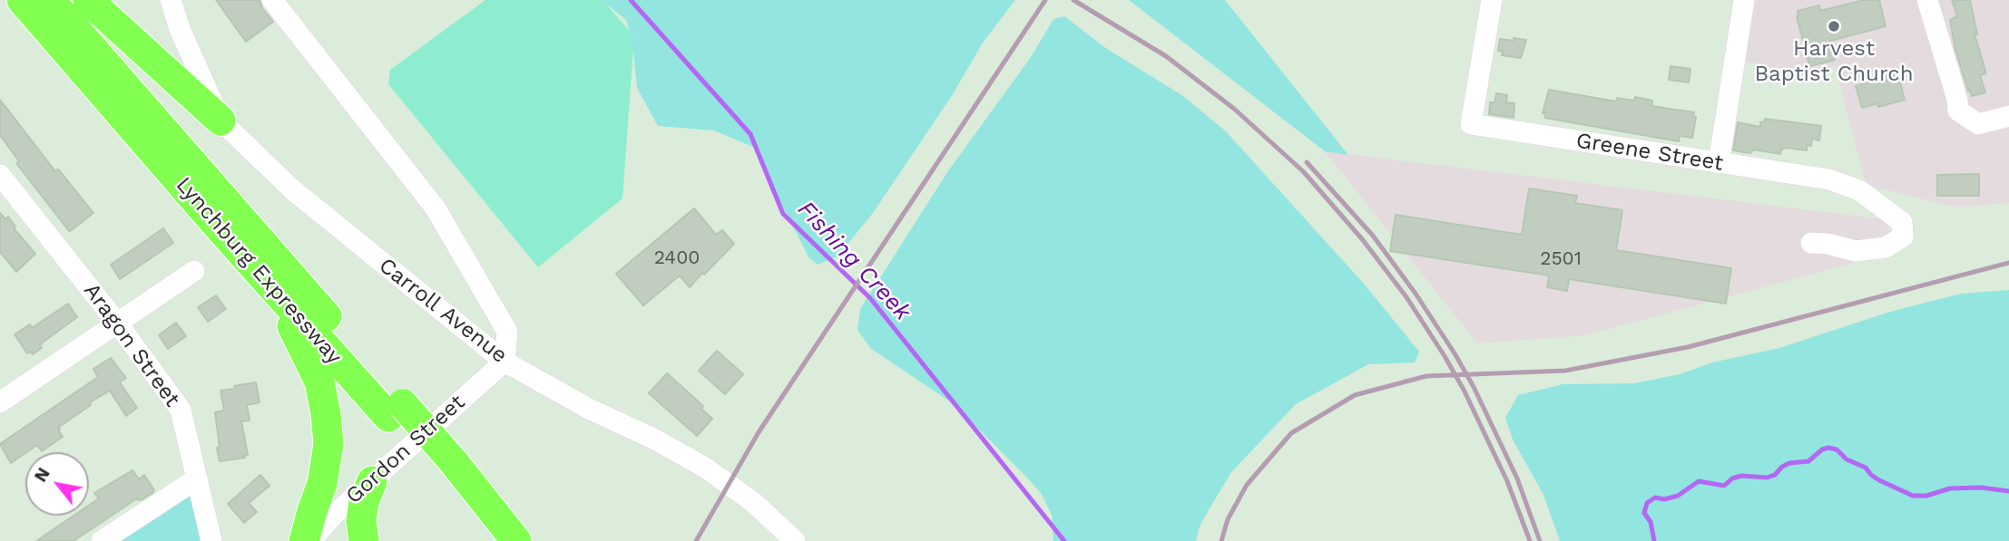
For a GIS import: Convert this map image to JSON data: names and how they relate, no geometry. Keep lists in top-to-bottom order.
{
  "streets": {
    "highway": ["Lynchburg Expressway"],
    "street": [
      "Greene Street",
      "Carroll Avenue",
      "Aragon Street",
      "Gordon Street"
    ]
  },
  "crossings": [
    ["Carroll Avenue", "Gordon Street"]
  ],
  "water": ["Fishing Creek"],
  "places": ["Harvest Baptist Church"],
  "house_numbers": ["2400", "2501"],
  "north": "top left"
}
